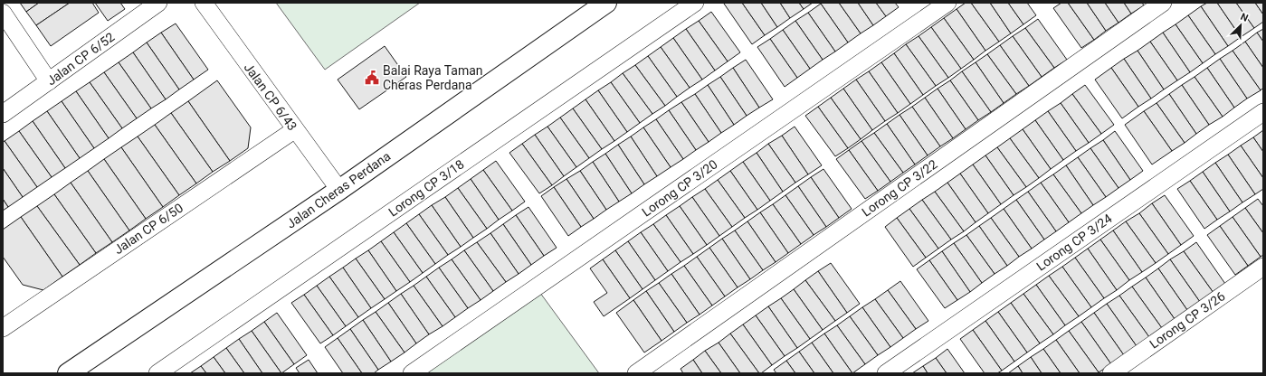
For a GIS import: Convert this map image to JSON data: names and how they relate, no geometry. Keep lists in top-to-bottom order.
{
  "streets": {
    "street": [
      "Jalan CP 6/52",
      "Jalan CP 6/43",
      "Lorong CP 3/18",
      "Lorong CP 3/20",
      "Lorong CP 3/22",
      "Jalan Cheras Perdana",
      "Jalan CP 6/50",
      "Lorong CP 3/24",
      "Lorong CP 3/26"
    ]
  },
  "crossings": [
    ["Jalan CP 6/43", "Jalan Cheras Perdana"],
    ["Jalan CP 6/43", "Jalan CP 6/50"]
  ],
  "places": {
    "public building": ["Balai Raya Taman Cheras Perdana"]
  },
  "north": "top right"
}
